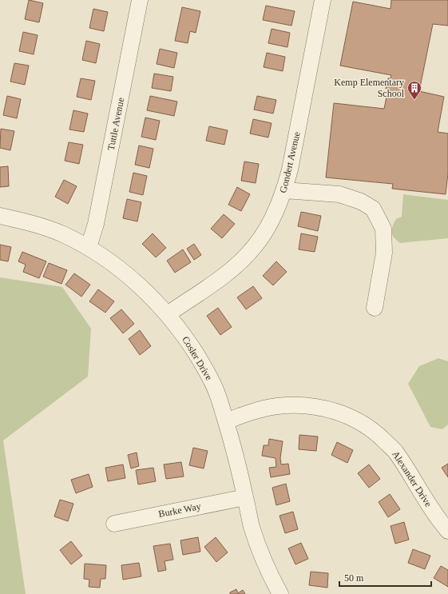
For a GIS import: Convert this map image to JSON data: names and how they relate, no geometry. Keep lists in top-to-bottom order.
{
  "streets": {
    "street": [
      "Tuttle Avenue",
      "Gondert Avenue",
      "Cosler Drive",
      "Alexander Drive",
      "Burke Way"
    ]
  },
  "crossings": [
    ["Tuttle Avenue", "Cosler Drive"],
    ["Gondert Avenue", "Cosler Drive"],
    ["Cosler Drive", "Alexander Drive"],
    ["Cosler Drive", "Burke Way"]
  ],
  "places": {
    "building": ["Kemp Elementary School"]
  },
  "scale_bar": "50 m"
}
